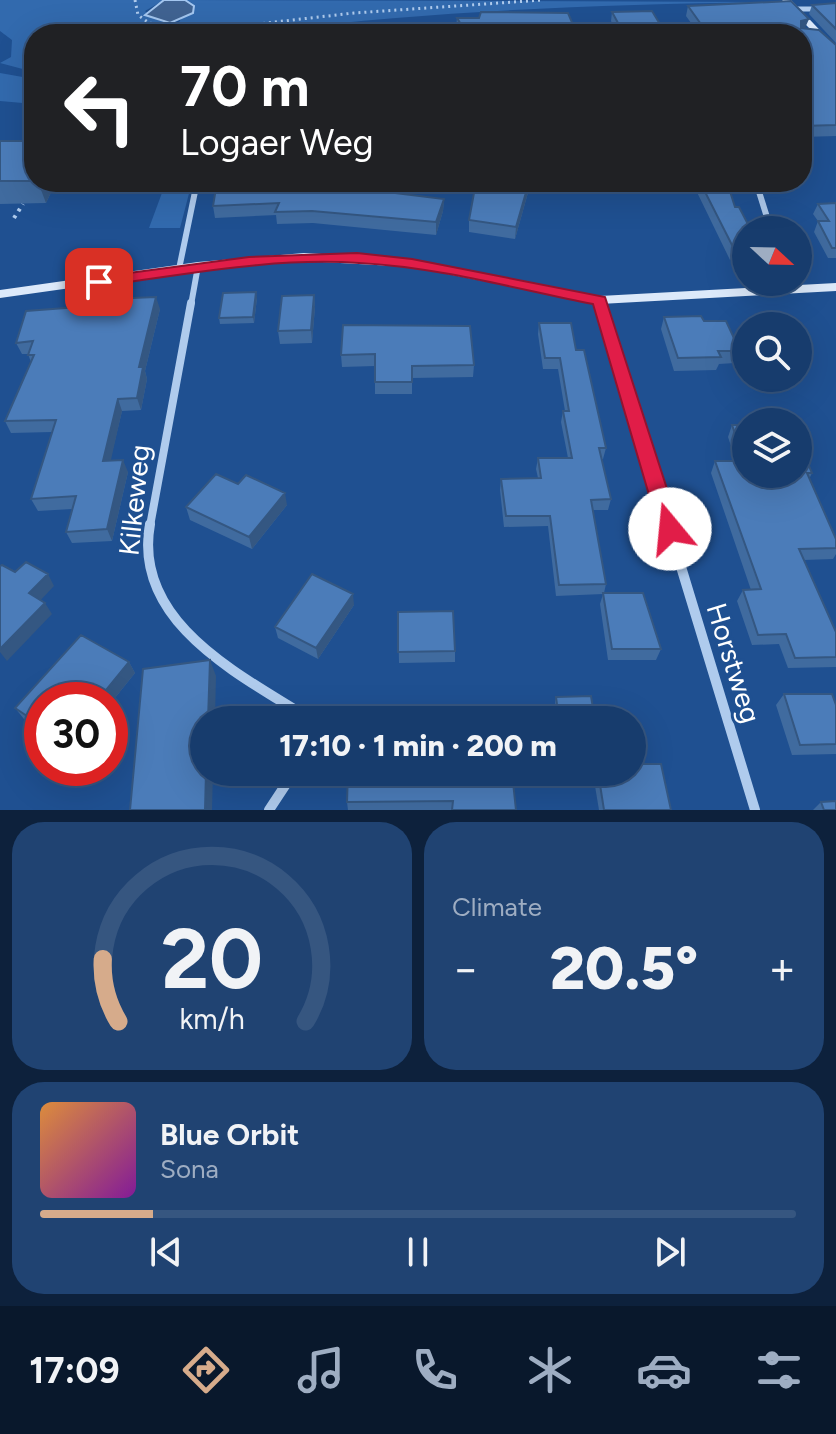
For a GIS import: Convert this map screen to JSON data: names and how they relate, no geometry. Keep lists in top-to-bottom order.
{
  "streets": {
    "street": ["Kilkeweg", "Horstweg"]
  },
  "north": "right",
  "page": {
    "turn": ["70 m", "Logaer Weg"],
    "limit": "30",
    "trip": "17:10 · 1 min · 200 m",
    "tile": "Climate",
    "heat": ["−", "20.5°", "+"],
    "song": ["Blue Orbit", "Sona"],
    "tabs": "17:09",
    "gauge": ["20", "km/h"]
  }
}
